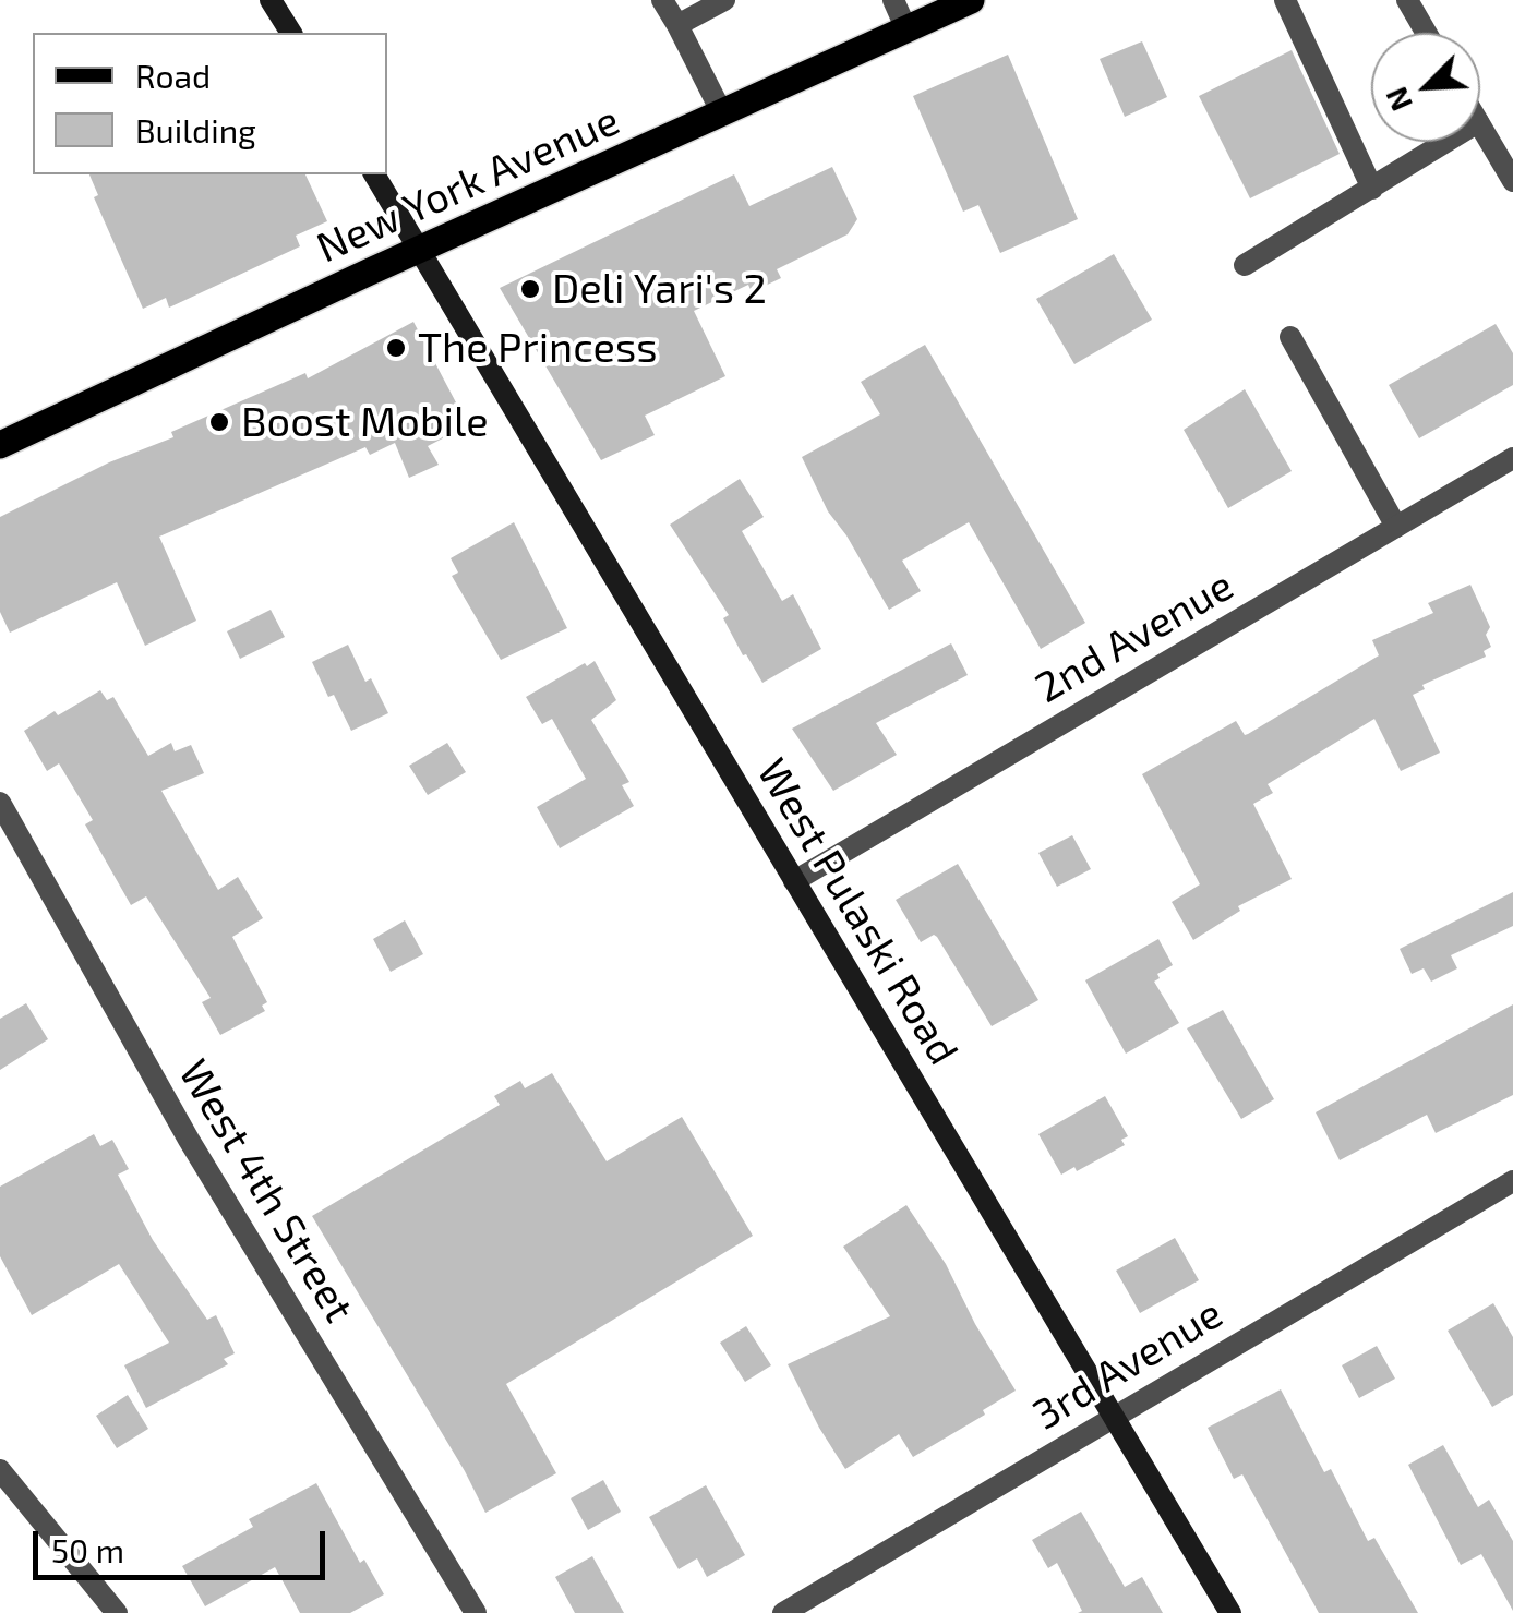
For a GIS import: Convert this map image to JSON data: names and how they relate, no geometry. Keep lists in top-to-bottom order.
{
  "streets": {
    "main road": ["New York Avenue", "West Pulaski Road"],
    "street": ["2nd Avenue", "West 4th Street", "3rd Avenue"]
  },
  "crossings": [
    ["New York Avenue", "West Pulaski Road"],
    ["2nd Avenue", "West Pulaski Road"],
    ["West Pulaski Road", "3rd Avenue"]
  ],
  "places": ["Deli Yari's 2", "The Princess", "Boost Mobile"],
  "legend": ["Road", "Building"],
  "scale_bar": "50 m",
  "north": "bottom left"
}
